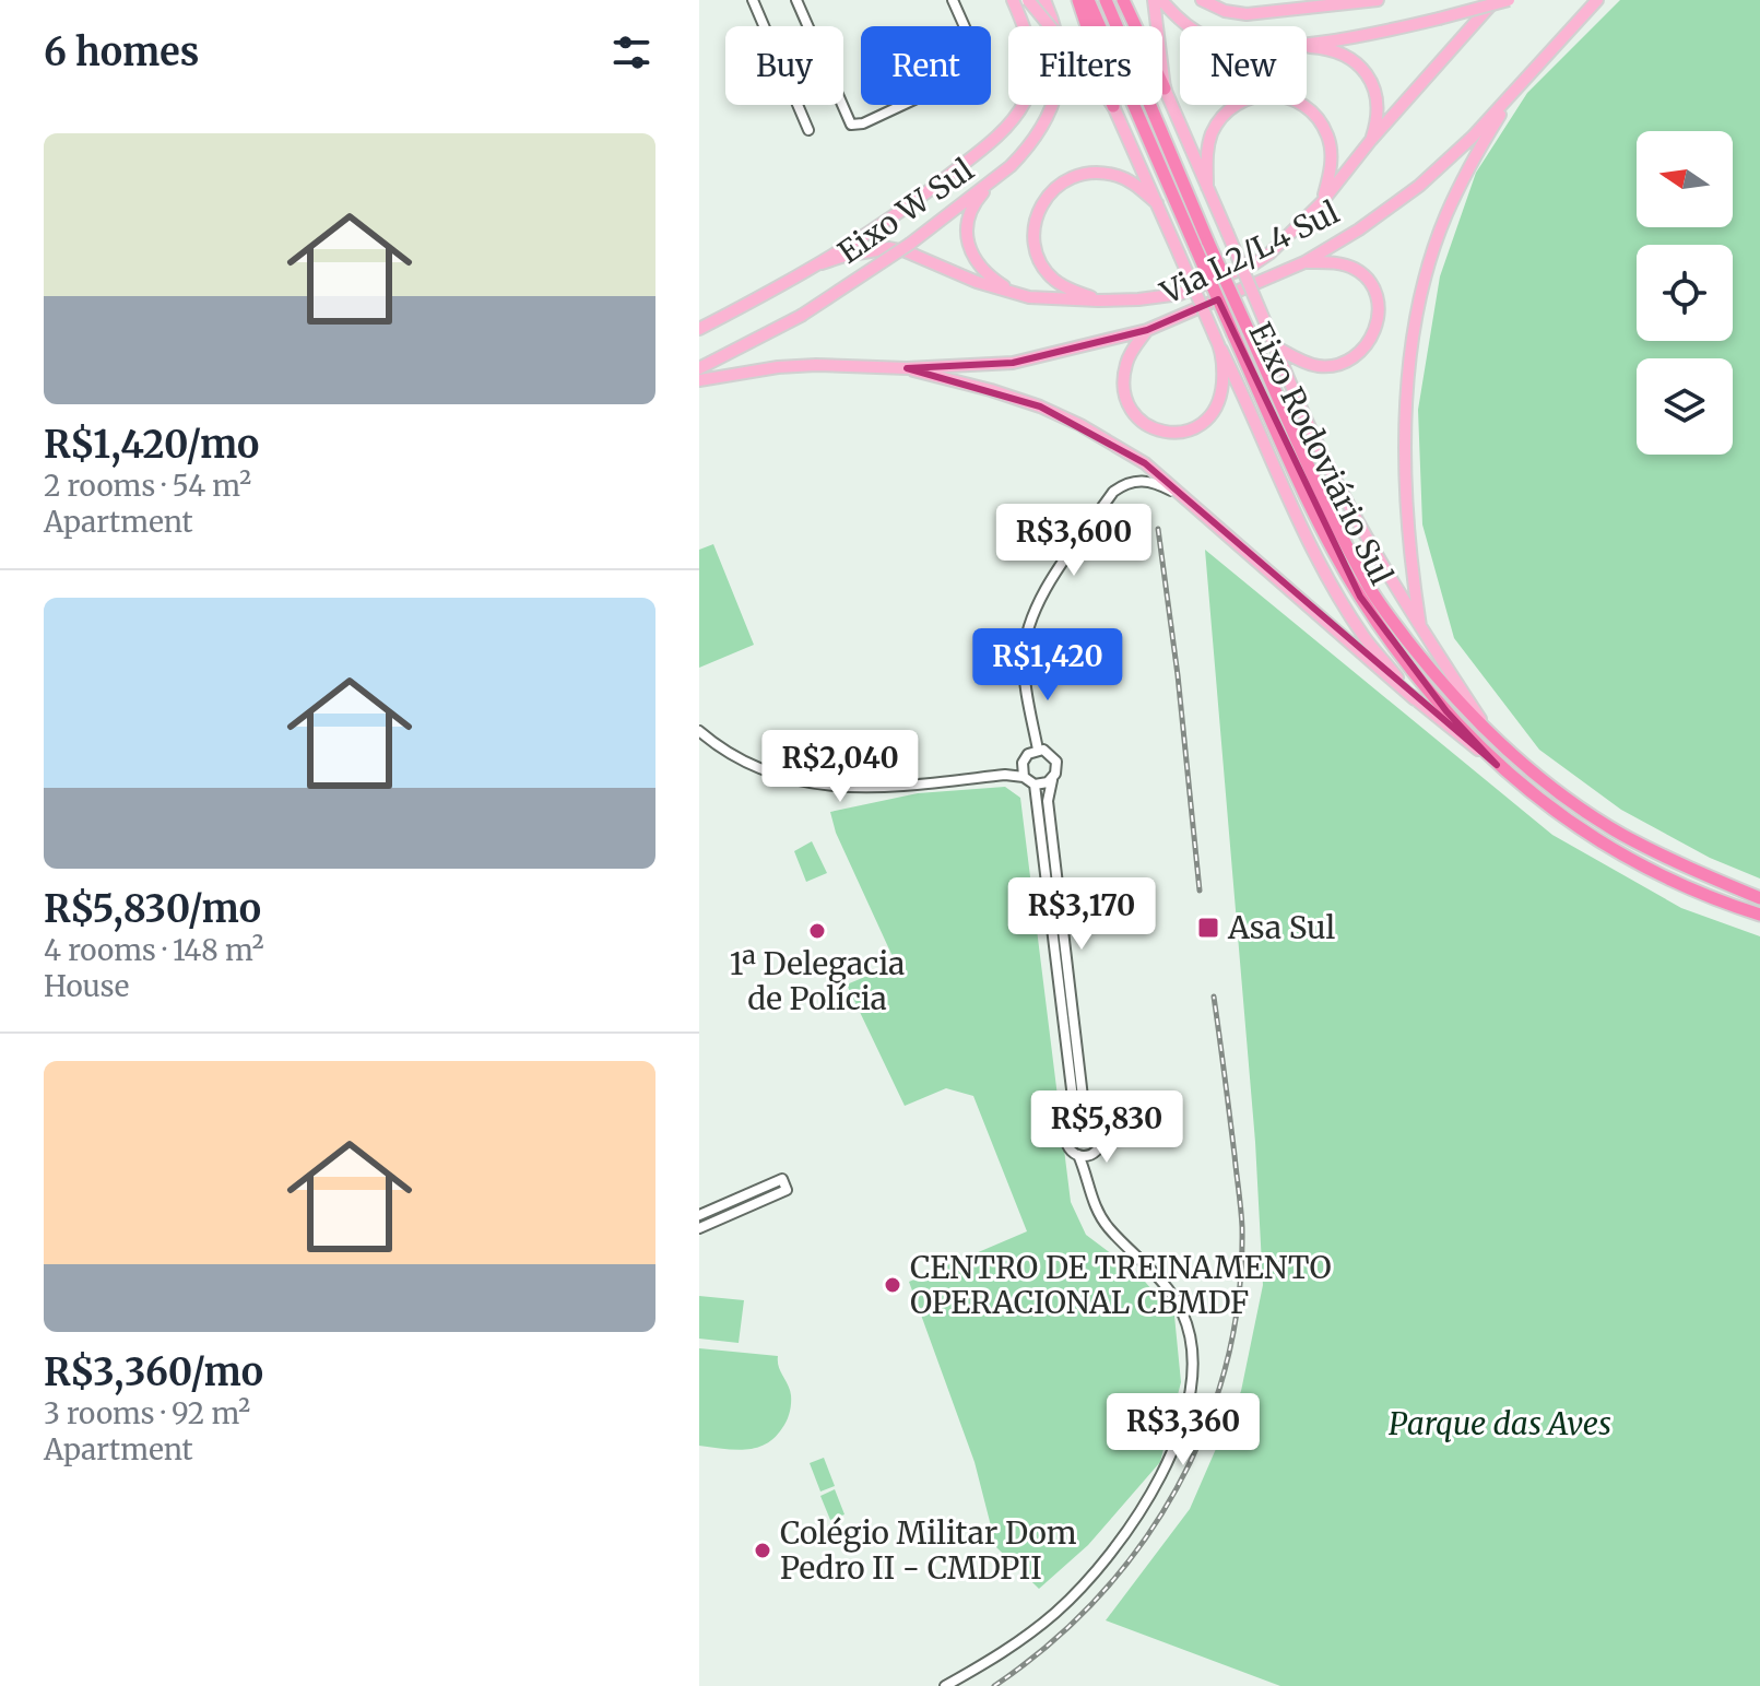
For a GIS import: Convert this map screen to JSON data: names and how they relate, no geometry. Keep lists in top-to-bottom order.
{
  "streets": {
    "highway": ["Eixo Rodoviário Sul"],
    "main road": ["Eixo W Sul", "Via L2/L4 Sul"]
  },
  "parks": ["Parque das Aves"],
  "places": {
    "transit": ["Asa Sul"],
    "other": ["1ª Delegacia de Polícia", "CENTRO DE TREINAMENTO OPERACIONAL CBMDF", "Colégio Militar Dom Pedro II - CMDPII"]
  },
  "north": "left",
  "page": {
    "heading": "6 homes",
    "chip": [
      "Buy",
      "Rent",
      "Filters",
      "New"
    ],
    "list": [
      {
        "name": "R$1,420/mo",
        "note": "2 rooms · 54 m² · Apartment"
      },
      {
        "name": "R$5,830/mo",
        "note": "4 rooms · 148 m² · House"
      },
      {
        "name": "R$3,360/mo",
        "note": "3 rooms · 92 m² · Apartment"
      }
    ],
    "price": [
      "R$3,600",
      "R$1,420",
      "R$2,040",
      "R$3,170",
      "R$5,830",
      "R$3,360"
    ]
  }
}
